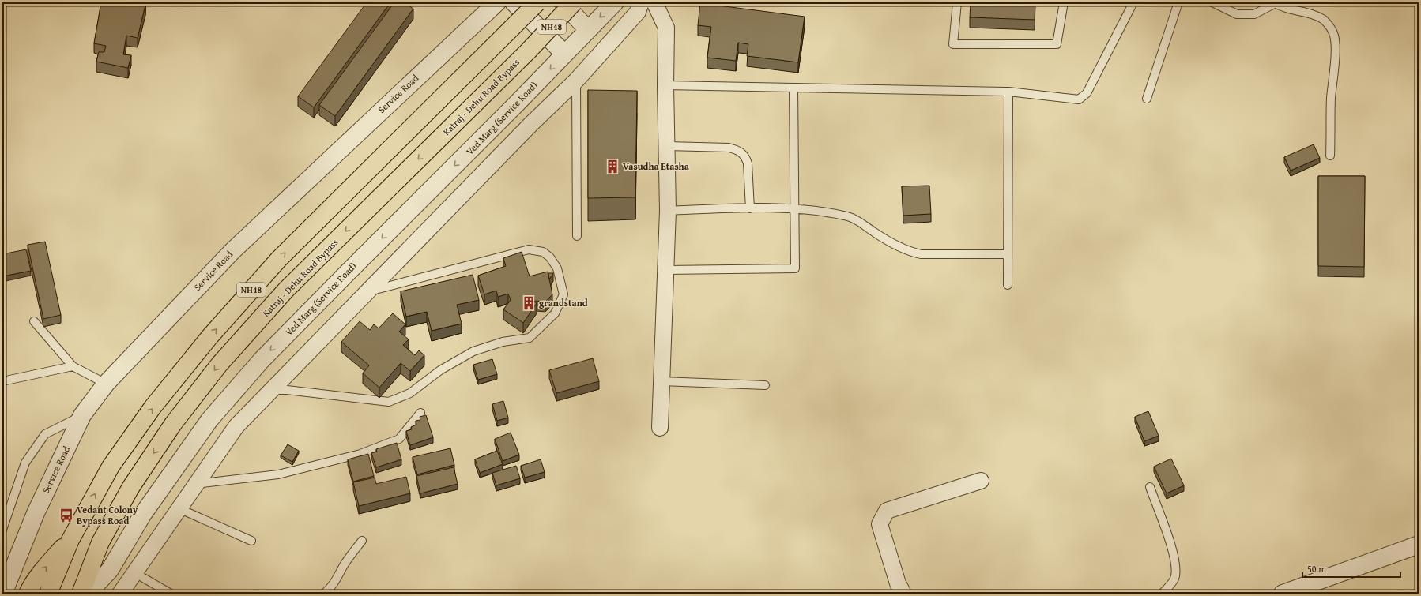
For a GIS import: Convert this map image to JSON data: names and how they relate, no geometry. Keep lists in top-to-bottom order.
{
  "streets": {
    "highway": ["NH48", "Katraj - Dehu Road Bypass"],
    "street": ["Service Road", "Ved Marg (Service Road)"]
  },
  "crossings": [
    ["Katraj - Dehu Road Bypass", "Ved Marg (Service Road)"]
  ],
  "places": {
    "building": ["Vasudha Etasha", "grandstand"],
    "bus stop": ["Vedant Colony Bypass Road"]
  },
  "scale_bar": "50 m"
}
